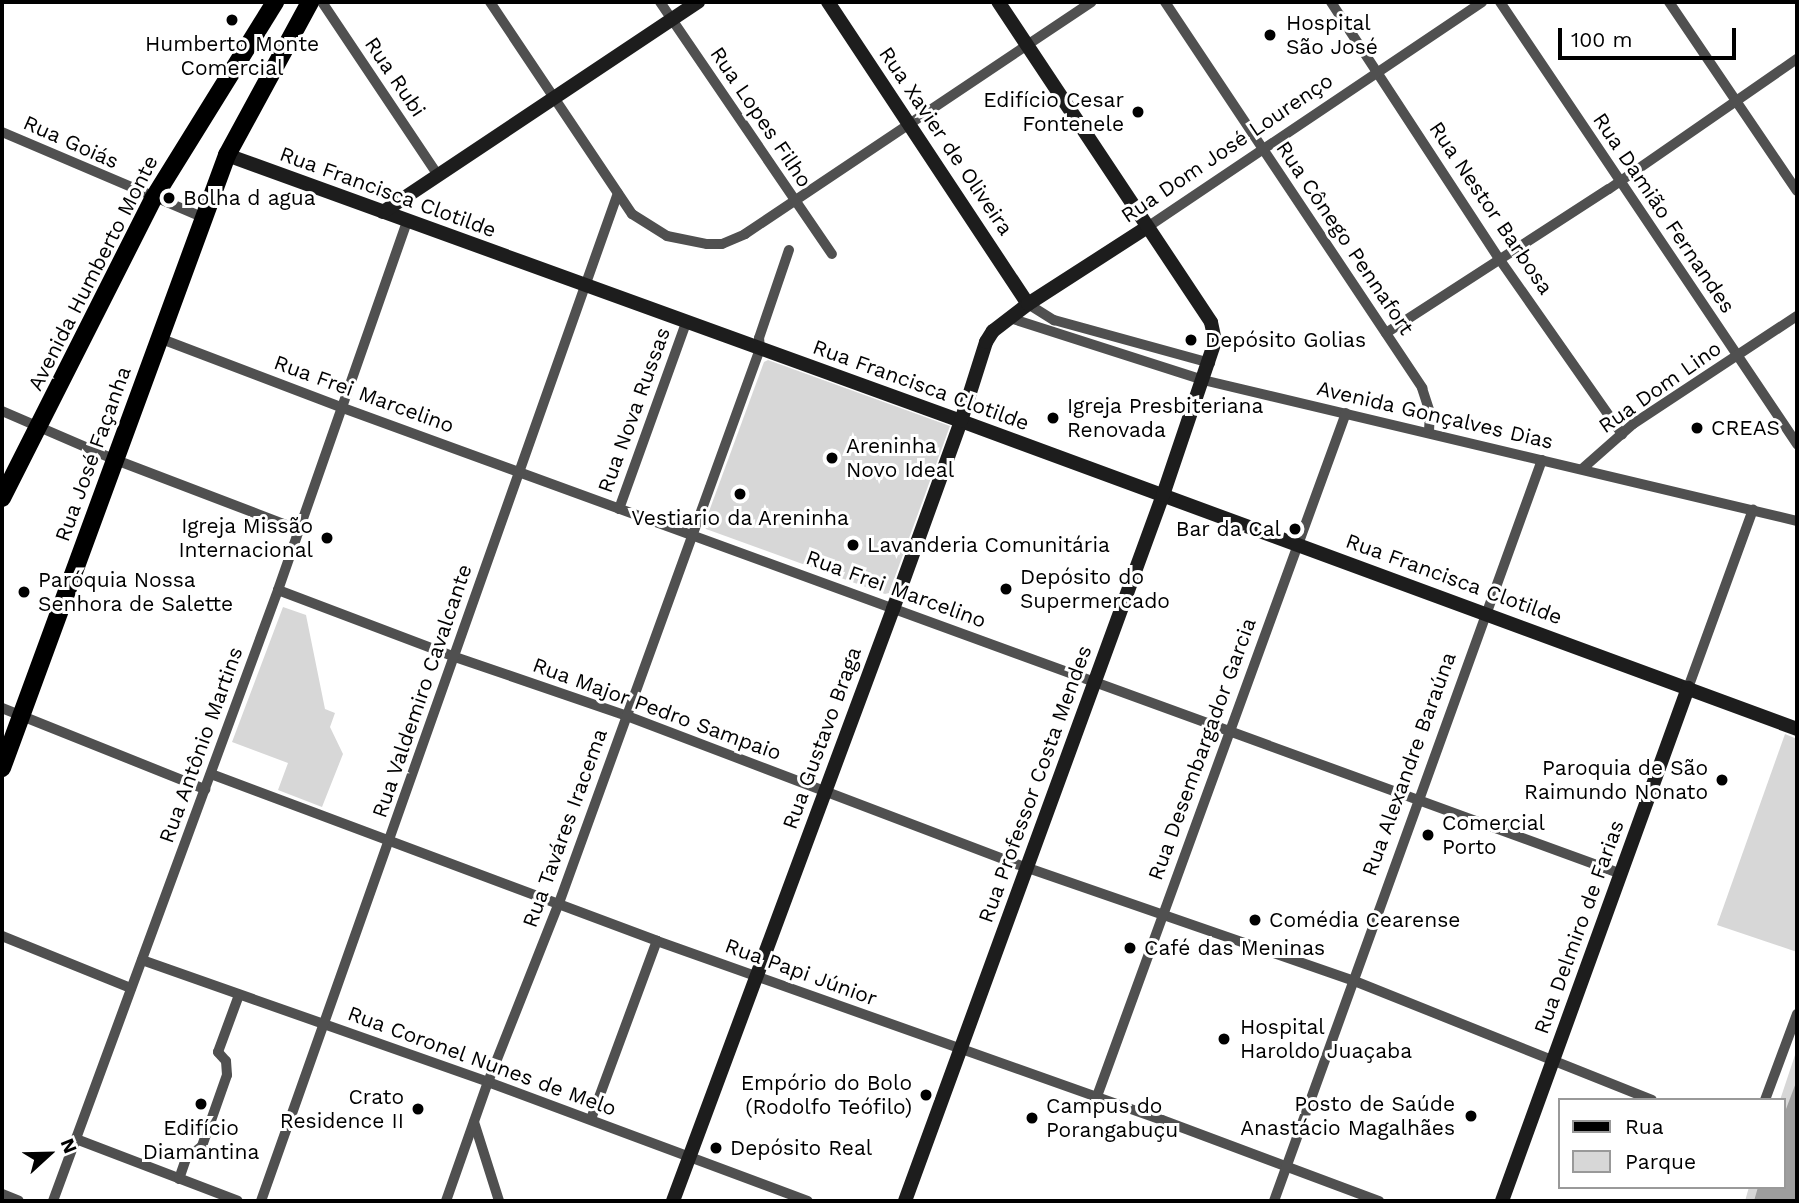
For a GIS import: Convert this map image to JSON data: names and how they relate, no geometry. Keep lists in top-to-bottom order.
{
  "streets": {
    "main road": ["Avenida Humberto Monte", "Rua José Façanha"],
    "street": [
      "Rua Rubi",
      "Rua Lopes Filho",
      "Rua Xavier de Oliveira",
      "Rua Goiás",
      "Rua Dom José Lourenço",
      "Rua Francisca Clotilde",
      "Rua Nestor Barbosa",
      "Rua Damião Fernandes",
      "Rua Cônego Pennafort",
      "Rua Dom Lino",
      "Rua Frei Marcelino",
      "Rua Nova Russas",
      "Avenida Gonçalves Dias",
      "Rua Valdemiro Cavalcante",
      "Rua Major Pedro Sampaio",
      "Rua Gustavo Braga",
      "Rua Antônio Martins",
      "Rua Desembargador Garcia",
      "Rua Alexandre Baraúna",
      "Rua Professor Costa Mendes",
      "Rua Taváres Iracema",
      "Rua Delmiro de Farias",
      "Rua Papi Júnior",
      "Rua Coronel Nunes de Melo"
    ]
  },
  "crossings": [
    ["Rua Xavier de Oliveira", "Rua Dom José Lourenço"],
    ["Rua Xavier de Oliveira", "Rua Gustavo Braga"],
    ["Rua Goiás", "Avenida Humberto Monte"],
    ["Rua Goiás", "Rua José Façanha"],
    ["Rua Dom José Lourenço", "Rua Nestor Barbosa"],
    ["Rua Dom José Lourenço", "Rua Cônego Pennafort"],
    ["Rua Dom José Lourenço", "Rua Gustavo Braga"],
    ["Rua Dom José Lourenço", "Rua Professor Costa Mendes"],
    ["Rua Francisca Clotilde", "Rua Nova Russas"],
    ["Rua Francisca Clotilde", "Rua José Façanha"],
    ["Rua Francisca Clotilde", "Rua Valdemiro Cavalcante"],
    ["Rua Francisca Clotilde", "Rua Gustavo Braga"],
    ["Rua Francisca Clotilde", "Rua Antônio Martins"],
    ["Rua Francisca Clotilde", "Rua Desembargador Garcia"],
    ["Rua Francisca Clotilde", "Rua Alexandre Baraúna"],
    ["Rua Francisca Clotilde", "Rua Professor Costa Mendes"],
    ["Rua Francisca Clotilde", "Rua Taváres Iracema"],
    ["Rua Francisca Clotilde", "Rua Delmiro de Farias"],
    ["Rua Nestor Barbosa", "Rua Dom Lino"],
    ["Rua Damião Fernandes", "Rua Dom Lino"],
    ["Rua Cônego Pennafort", "Avenida Gonçalves Dias"],
    ["Rua Dom Lino", "Avenida Gonçalves Dias"],
    ["Rua Frei Marcelino", "Rua Nova Russas"],
    ["Rua Frei Marcelino", "Rua José Façanha"],
    ["Rua Frei Marcelino", "Rua Valdemiro Cavalcante"],
    ["Rua Frei Marcelino", "Rua Gustavo Braga"],
    ["Rua Frei Marcelino", "Rua Antônio Martins"],
    ["Rua Frei Marcelino", "Rua Desembargador Garcia"],
    ["Rua Frei Marcelino", "Rua Alexandre Baraúna"],
    ["Rua Frei Marcelino", "Rua Professor Costa Mendes"],
    ["Rua Frei Marcelino", "Rua Taváres Iracema"],
    ["Rua Frei Marcelino", "Rua Delmiro de Farias"],
    ["Avenida Gonçalves Dias", "Rua Gustavo Braga"],
    ["Avenida Gonçalves Dias", "Rua Desembargador Garcia"],
    ["Avenida Gonçalves Dias", "Rua Alexandre Baraúna"],
    ["Avenida Gonçalves Dias", "Rua Professor Costa Mendes"],
    ["Avenida Gonçalves Dias", "Rua Delmiro de Farias"],
    ["Rua Valdemiro Cavalcante", "Rua Major Pedro Sampaio"],
    ["Rua Valdemiro Cavalcante", "Rua Papi Júnior"],
    ["Rua Valdemiro Cavalcante", "Rua Coronel Nunes de Melo"],
    ["Rua Major Pedro Sampaio", "Rua Gustavo Braga"],
    ["Rua Major Pedro Sampaio", "Rua Antônio Martins"],
    ["Rua Major Pedro Sampaio", "Rua Desembargador Garcia"],
    ["Rua Major Pedro Sampaio", "Rua Alexandre Baraúna"],
    ["Rua Major Pedro Sampaio", "Rua Professor Costa Mendes"],
    ["Rua Major Pedro Sampaio", "Rua Taváres Iracema"],
    ["Rua Major Pedro Sampaio", "Rua Delmiro de Farias"],
    ["Rua Gustavo Braga", "Rua Papi Júnior"],
    ["Rua Gustavo Braga", "Rua Coronel Nunes de Melo"],
    ["Rua Antônio Martins", "Rua Papi Júnior"],
    ["Rua Antônio Martins", "Rua Coronel Nunes de Melo"],
    ["Rua Desembargador Garcia", "Rua Papi Júnior"],
    ["Rua Alexandre Baraúna", "Rua Papi Júnior"],
    ["Rua Professor Costa Mendes", "Rua Papi Júnior"],
    ["Rua Taváres Iracema", "Rua Papi Júnior"],
    ["Rua Taváres Iracema", "Rua Coronel Nunes de Melo"]
  ],
  "places": [
    "Humberto Monte Comercial",
    "Hospital São José",
    "Edifício Cesar Fontenele",
    "Bolha d agua",
    "Depósito Golias",
    "Igreja Presbiteriana Renovada",
    "CREAS",
    "Areninha Novo Ideal",
    "Vestiario da Areninha",
    "Bar da Cal",
    "Igreja Missão Internacional",
    "Lavanderia Comunitária",
    "Depósito do Supermercado",
    "Paróquia Nossa Senhora de Salette",
    "Paroquia de São Raimundo Nonato",
    "Comercial Porto",
    "Comédia Cearense",
    "Café das Meninas",
    "Hospital Haroldo Juaçaba",
    "Empório do Bolo (Rodolfo Teófilo)",
    "Edifício Diamantina",
    "Crato Residence II",
    "Posto de Saúde Anastácio Magalhães",
    "Campus do Porangabuçu",
    "Depósito Real"
  ],
  "legend": ["Rua", "Parque"],
  "scale_bar": "100 m",
  "north": "right"
}
